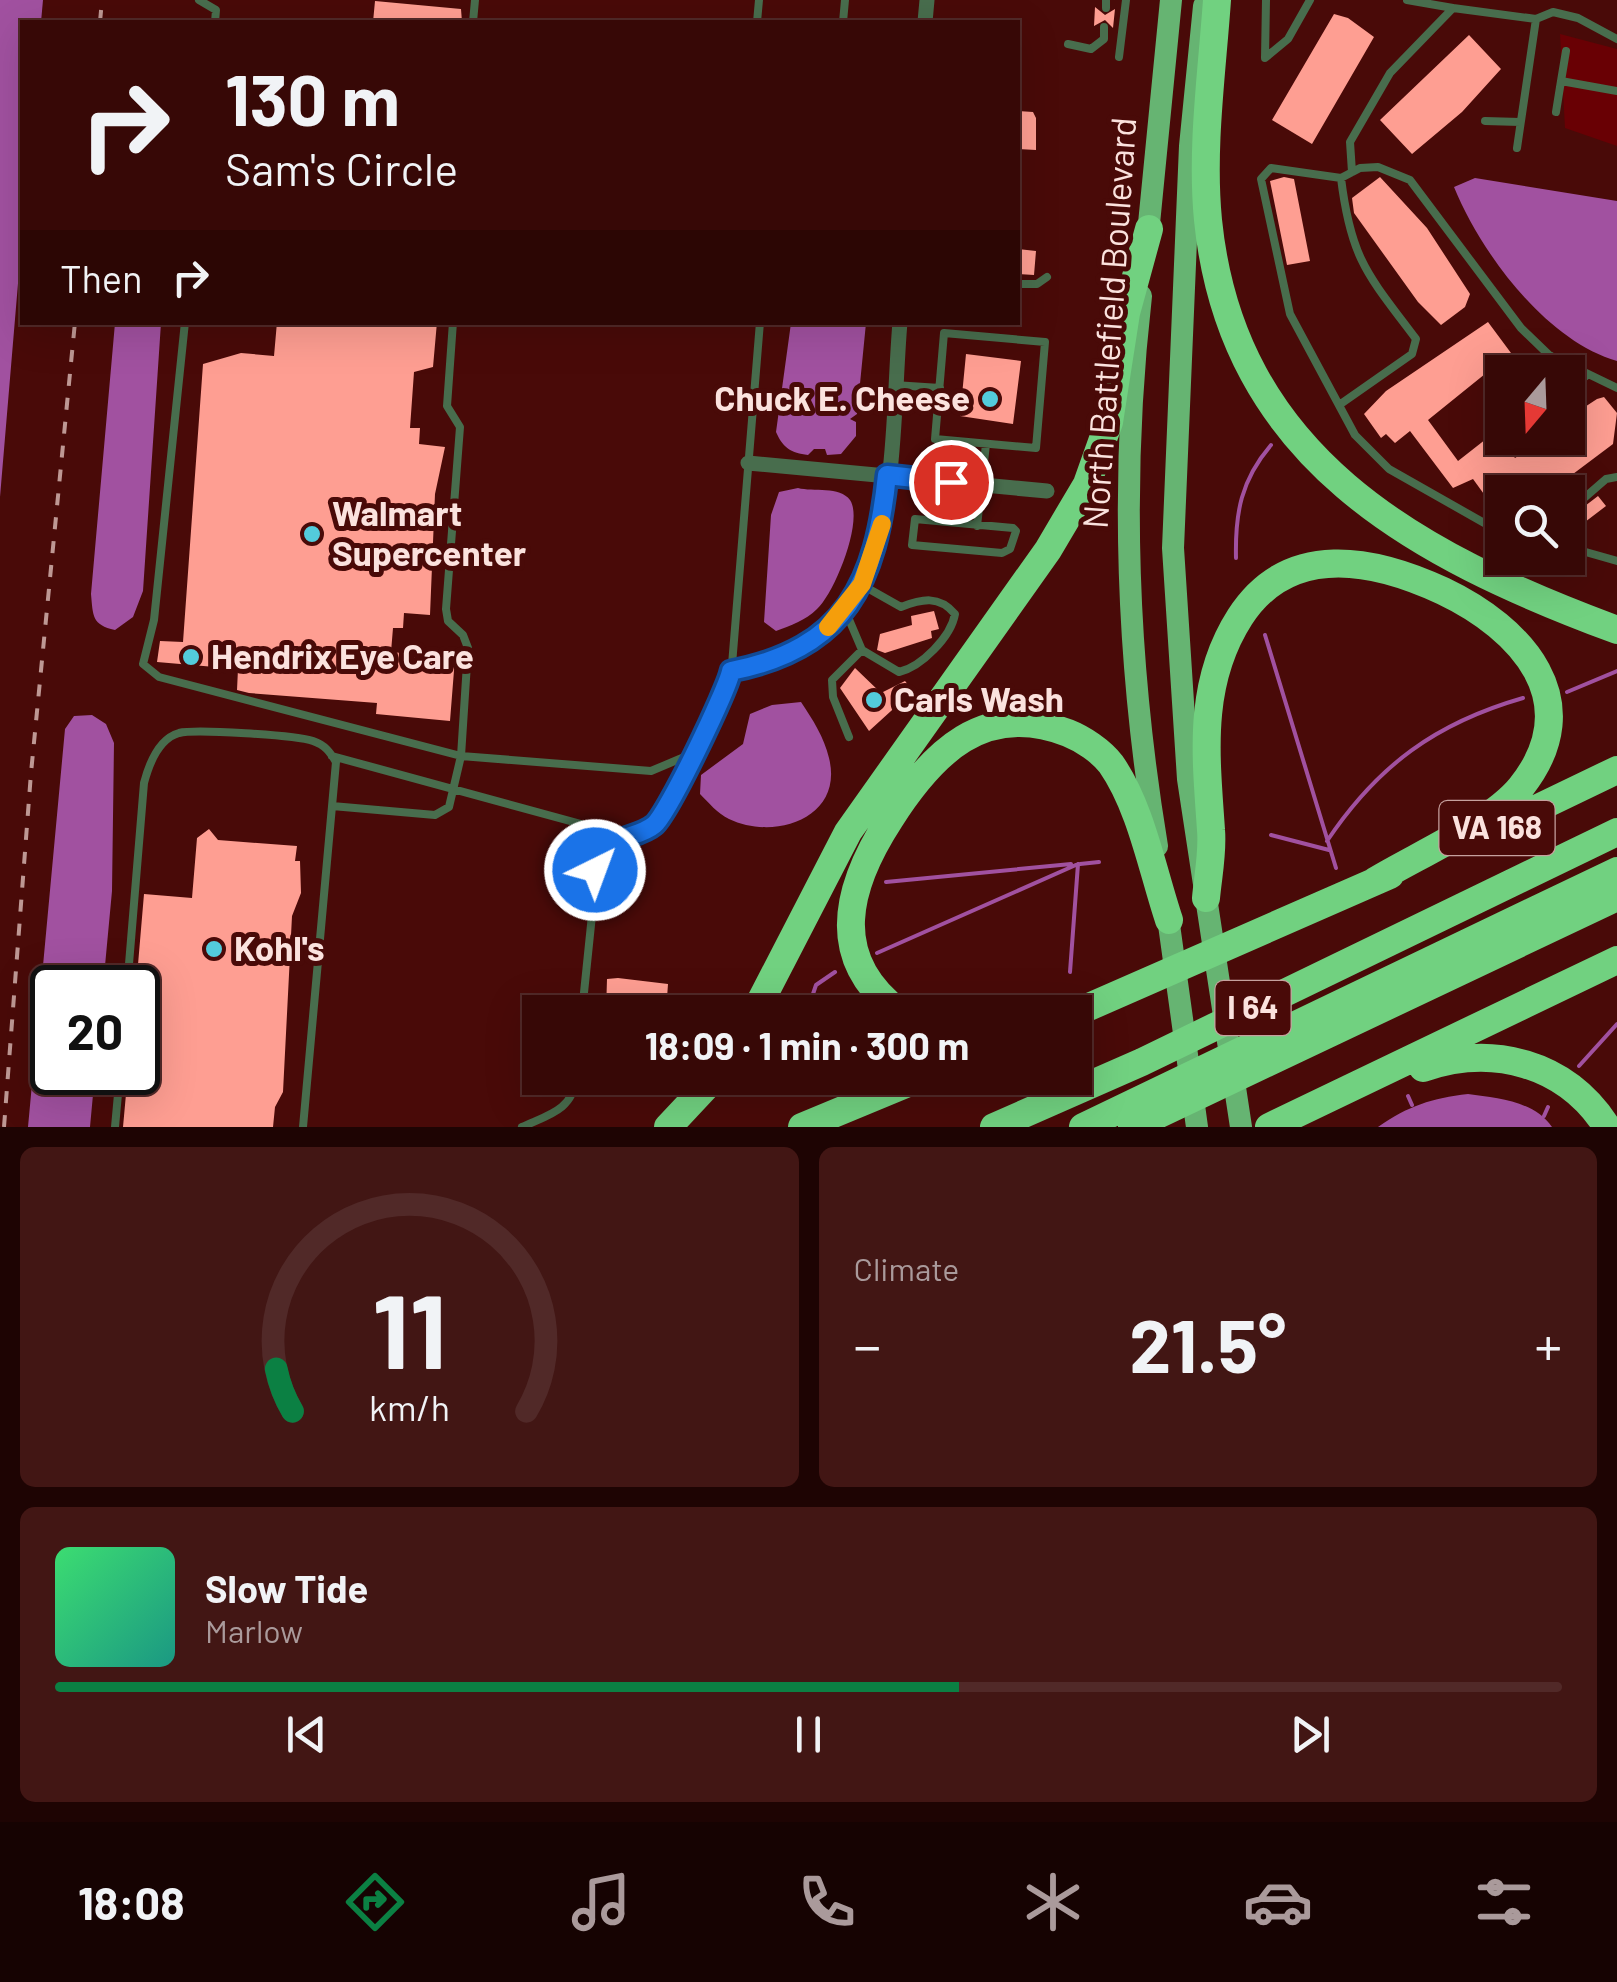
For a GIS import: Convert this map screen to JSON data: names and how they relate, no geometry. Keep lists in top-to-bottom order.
{
  "streets": {
    "highway": ["VA 168", "I 64"],
    "main road": ["North Battlefield Boulevard"]
  },
  "places": [
    "Chuck E. Cheese",
    "Walmart Supercenter",
    "Hendrix Eye Care",
    "Carls Wash",
    "Kohl's"
  ],
  "north": "bottom",
  "page": {
    "turn": ["130 m", "Sam's Circle"],
    "then": "Then",
    "limit": "20",
    "trip": "18:09 · 1 min · 300 m",
    "tile": "Climate",
    "heat": ["−", "21.5°", "+"],
    "song": ["Slow Tide", "Marlow"],
    "tabs": "18:08",
    "gauge": ["11", "km/h"]
  }
}
